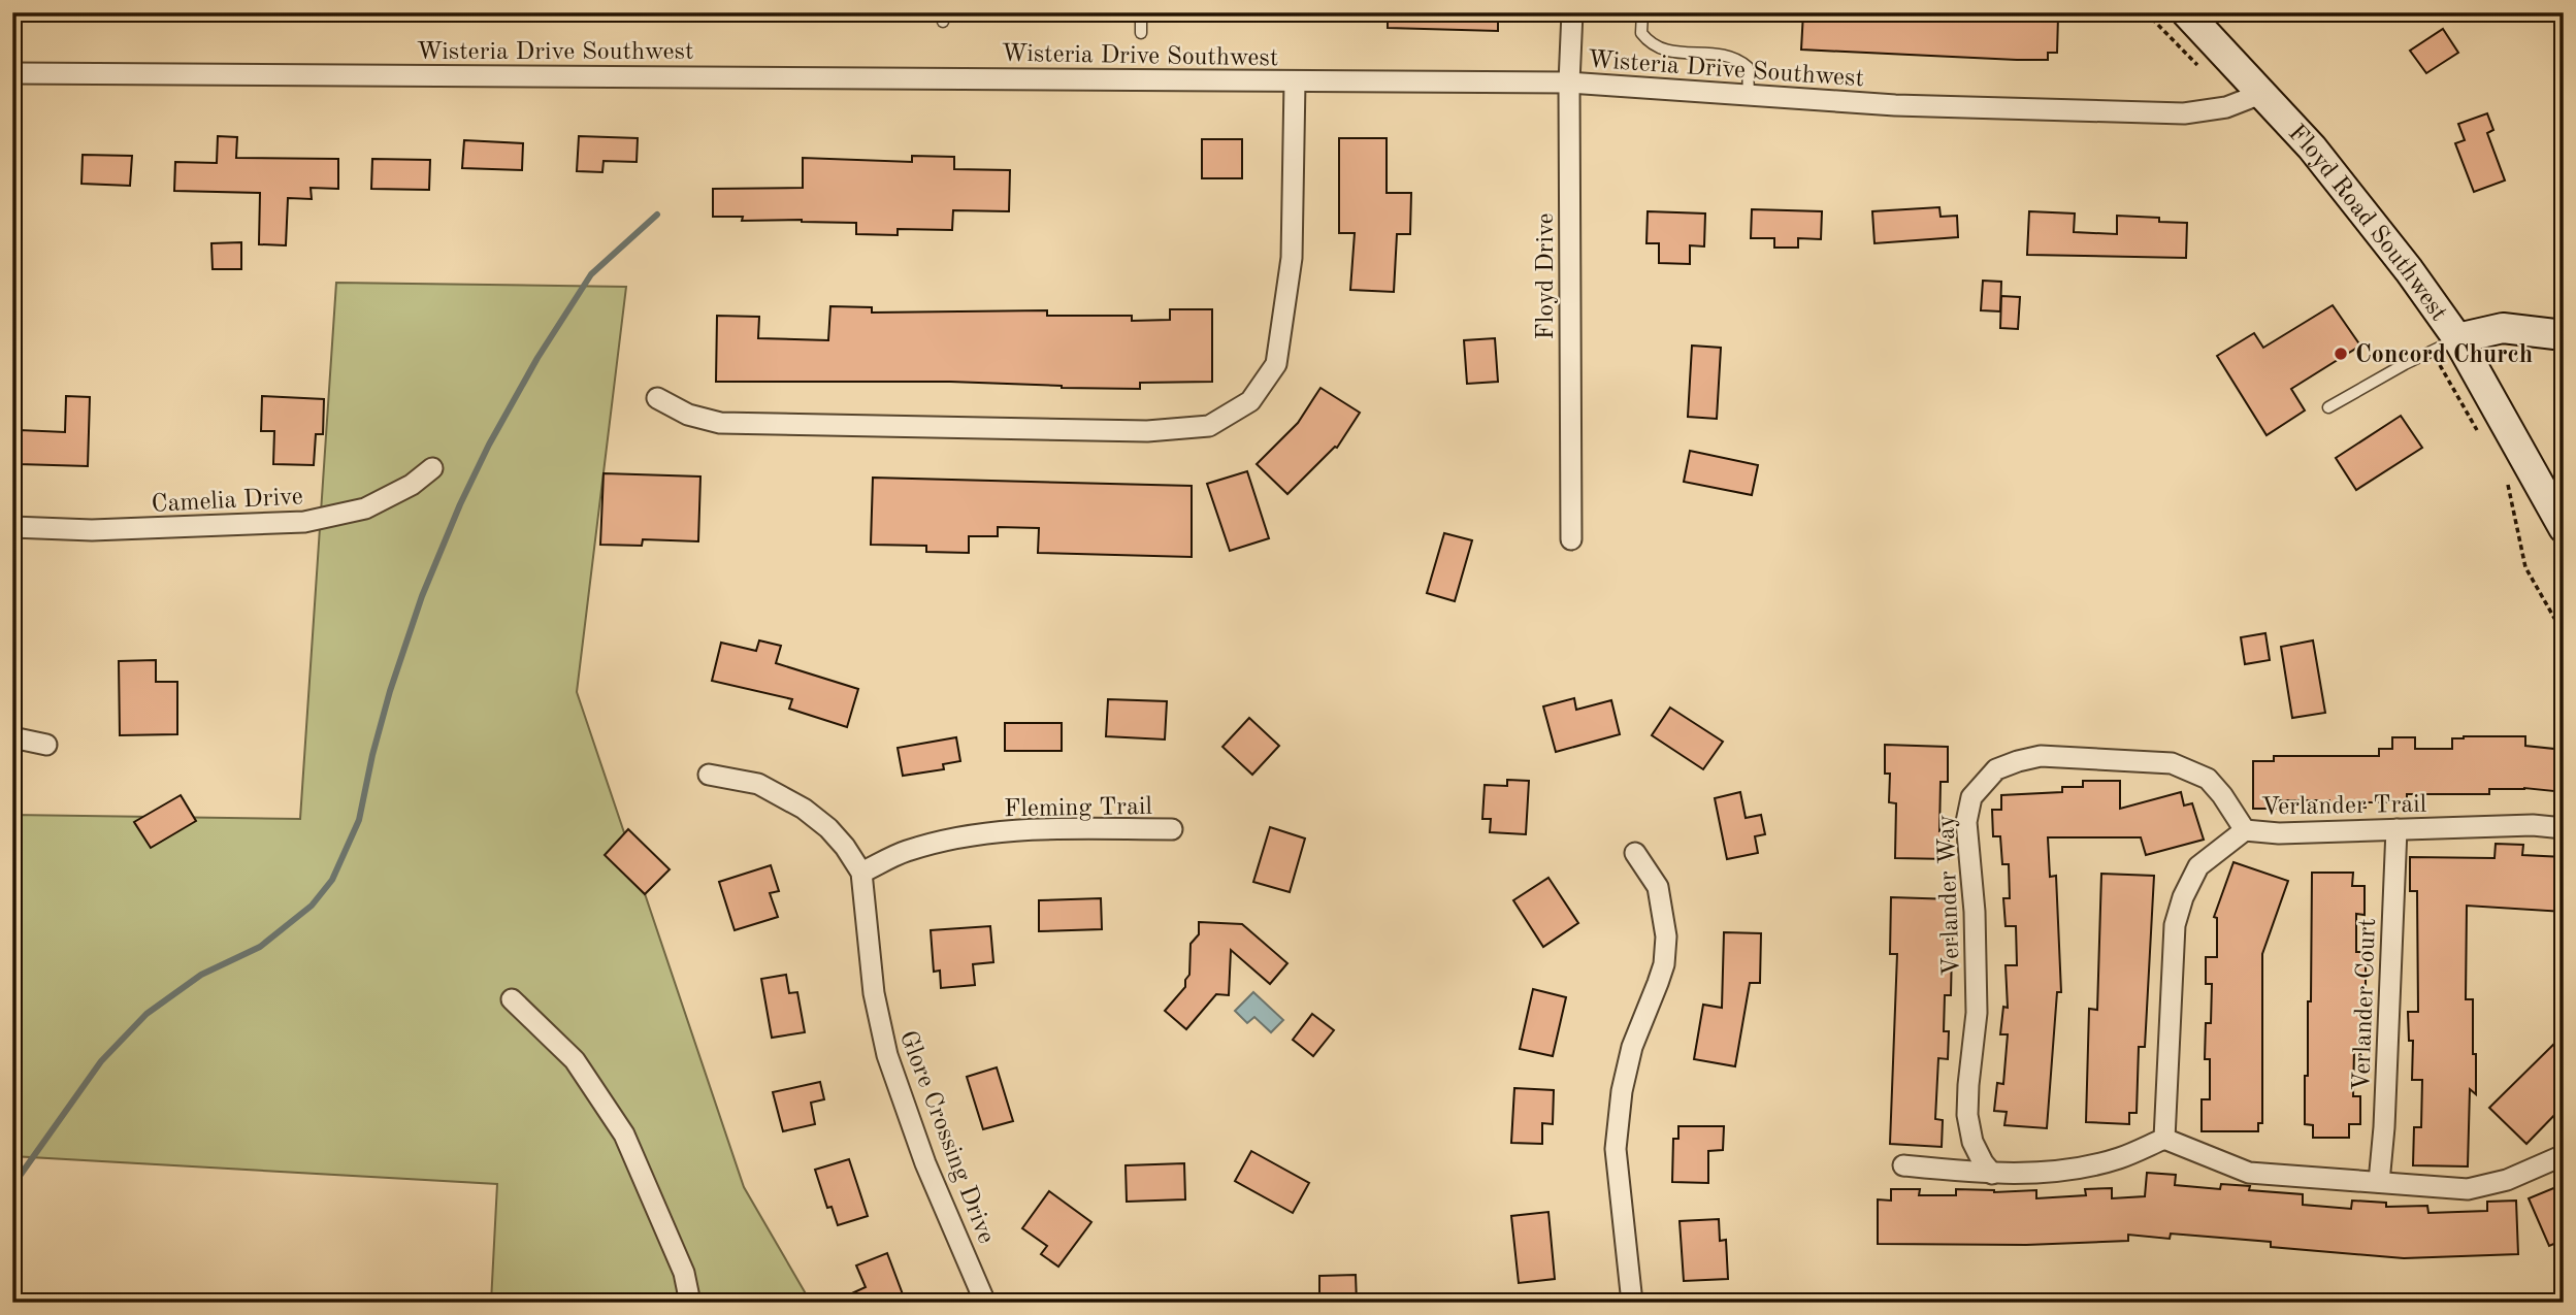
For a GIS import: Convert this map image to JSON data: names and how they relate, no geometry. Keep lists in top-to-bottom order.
{
  "streets": {
    "main road": ["Floyd Road Southwest"],
    "street": [
      "Wisteria Drive Southwest",
      "Floyd Drive",
      "Camelia Drive",
      "Verlander Trail",
      "Fleming Trail",
      "Verlander Way",
      "Verlander Court",
      "Glore Crossing Drive"
    ]
  },
  "crossings": [
    ["Wisteria Drive Southwest", "Floyd Road Southwest"],
    ["Wisteria Drive Southwest", "Floyd Drive"],
    ["Verlander Trail", "Verlander Way"],
    ["Verlander Trail", "Verlander Court"],
    ["Fleming Trail", "Glore Crossing Drive"]
  ],
  "places": ["Concord Church"]
}
